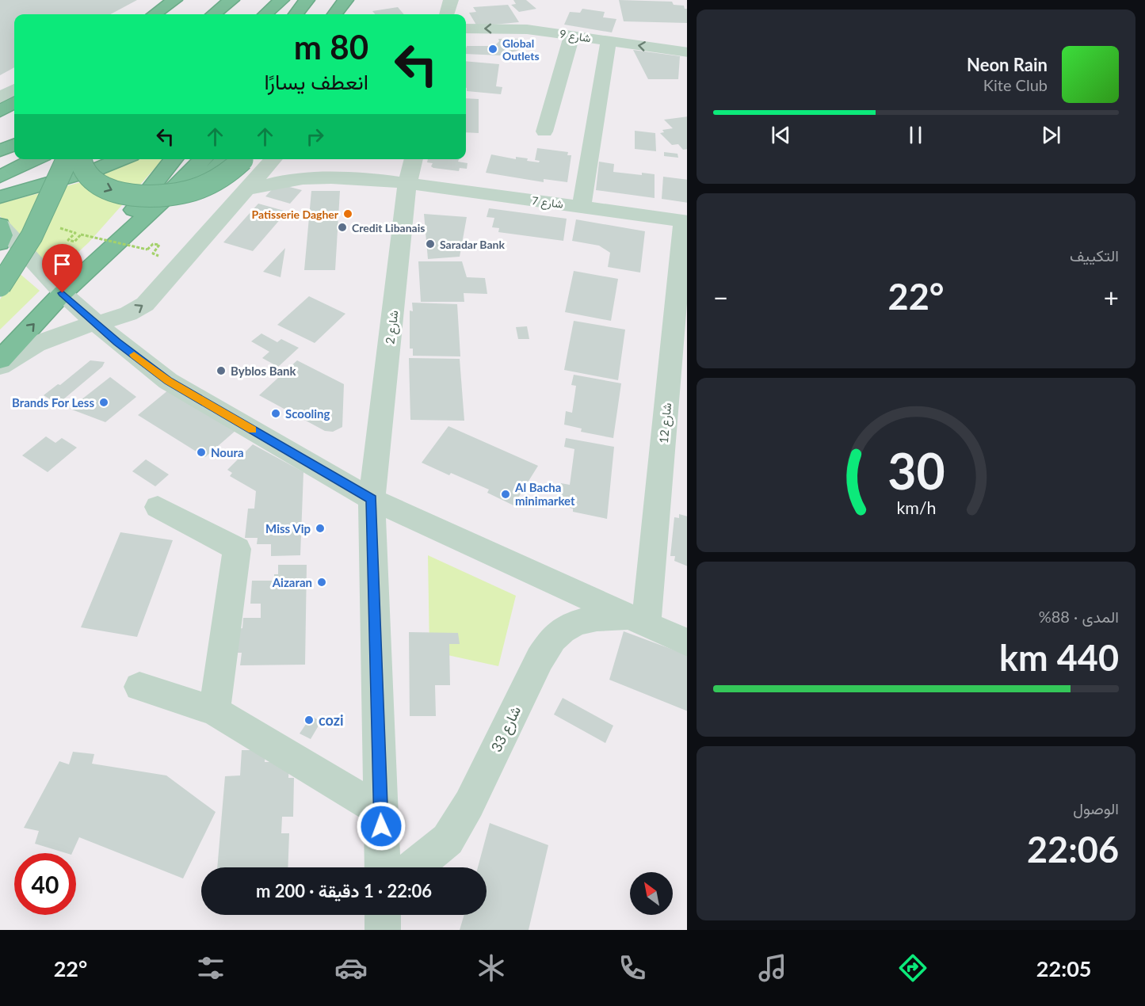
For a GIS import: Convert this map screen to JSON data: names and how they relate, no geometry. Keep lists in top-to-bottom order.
{
  "streets": {
    "street": [
      "شارع 9",
      "شارع 7",
      "شارع 2",
      "شارع 12",
      "شارع 33"
    ]
  },
  "crossings": [
    ["شارع 7", "شارع 2"],
    ["شارع 7", "شارع 12"],
    ["شارع 12", "شارع 33"]
  ],
  "one_way": ["شارع 9"],
  "places": [
    "Global Outlets",
    "Patisserie Dagher",
    "Credit Libanais",
    "Saradar Bank",
    "Byblos Bank",
    "Brands For Less",
    "Scooling",
    "Noura",
    "Al Bacha minimarket",
    "Miss Vip",
    "Aizaran",
    "cozi"
  ],
  "north": "top left",
  "page": {
    "turn": ["80 m", "انعطف يسارًا"],
    "song": ["Neon Rain", "Kite Club"],
    "tile": [
      "التكييف",
      ["المدى · 88%", "440 km"],
      ["الوصول", "22:06"]
    ],
    "heat": ["−", "22°", "+"],
    "limit": "40",
    "trip": "22:06 · 1 دقيقة · 200 m",
    "tabs": ["22:05", "22°"],
    "gauge": ["30", "km/h"]
  }
}
